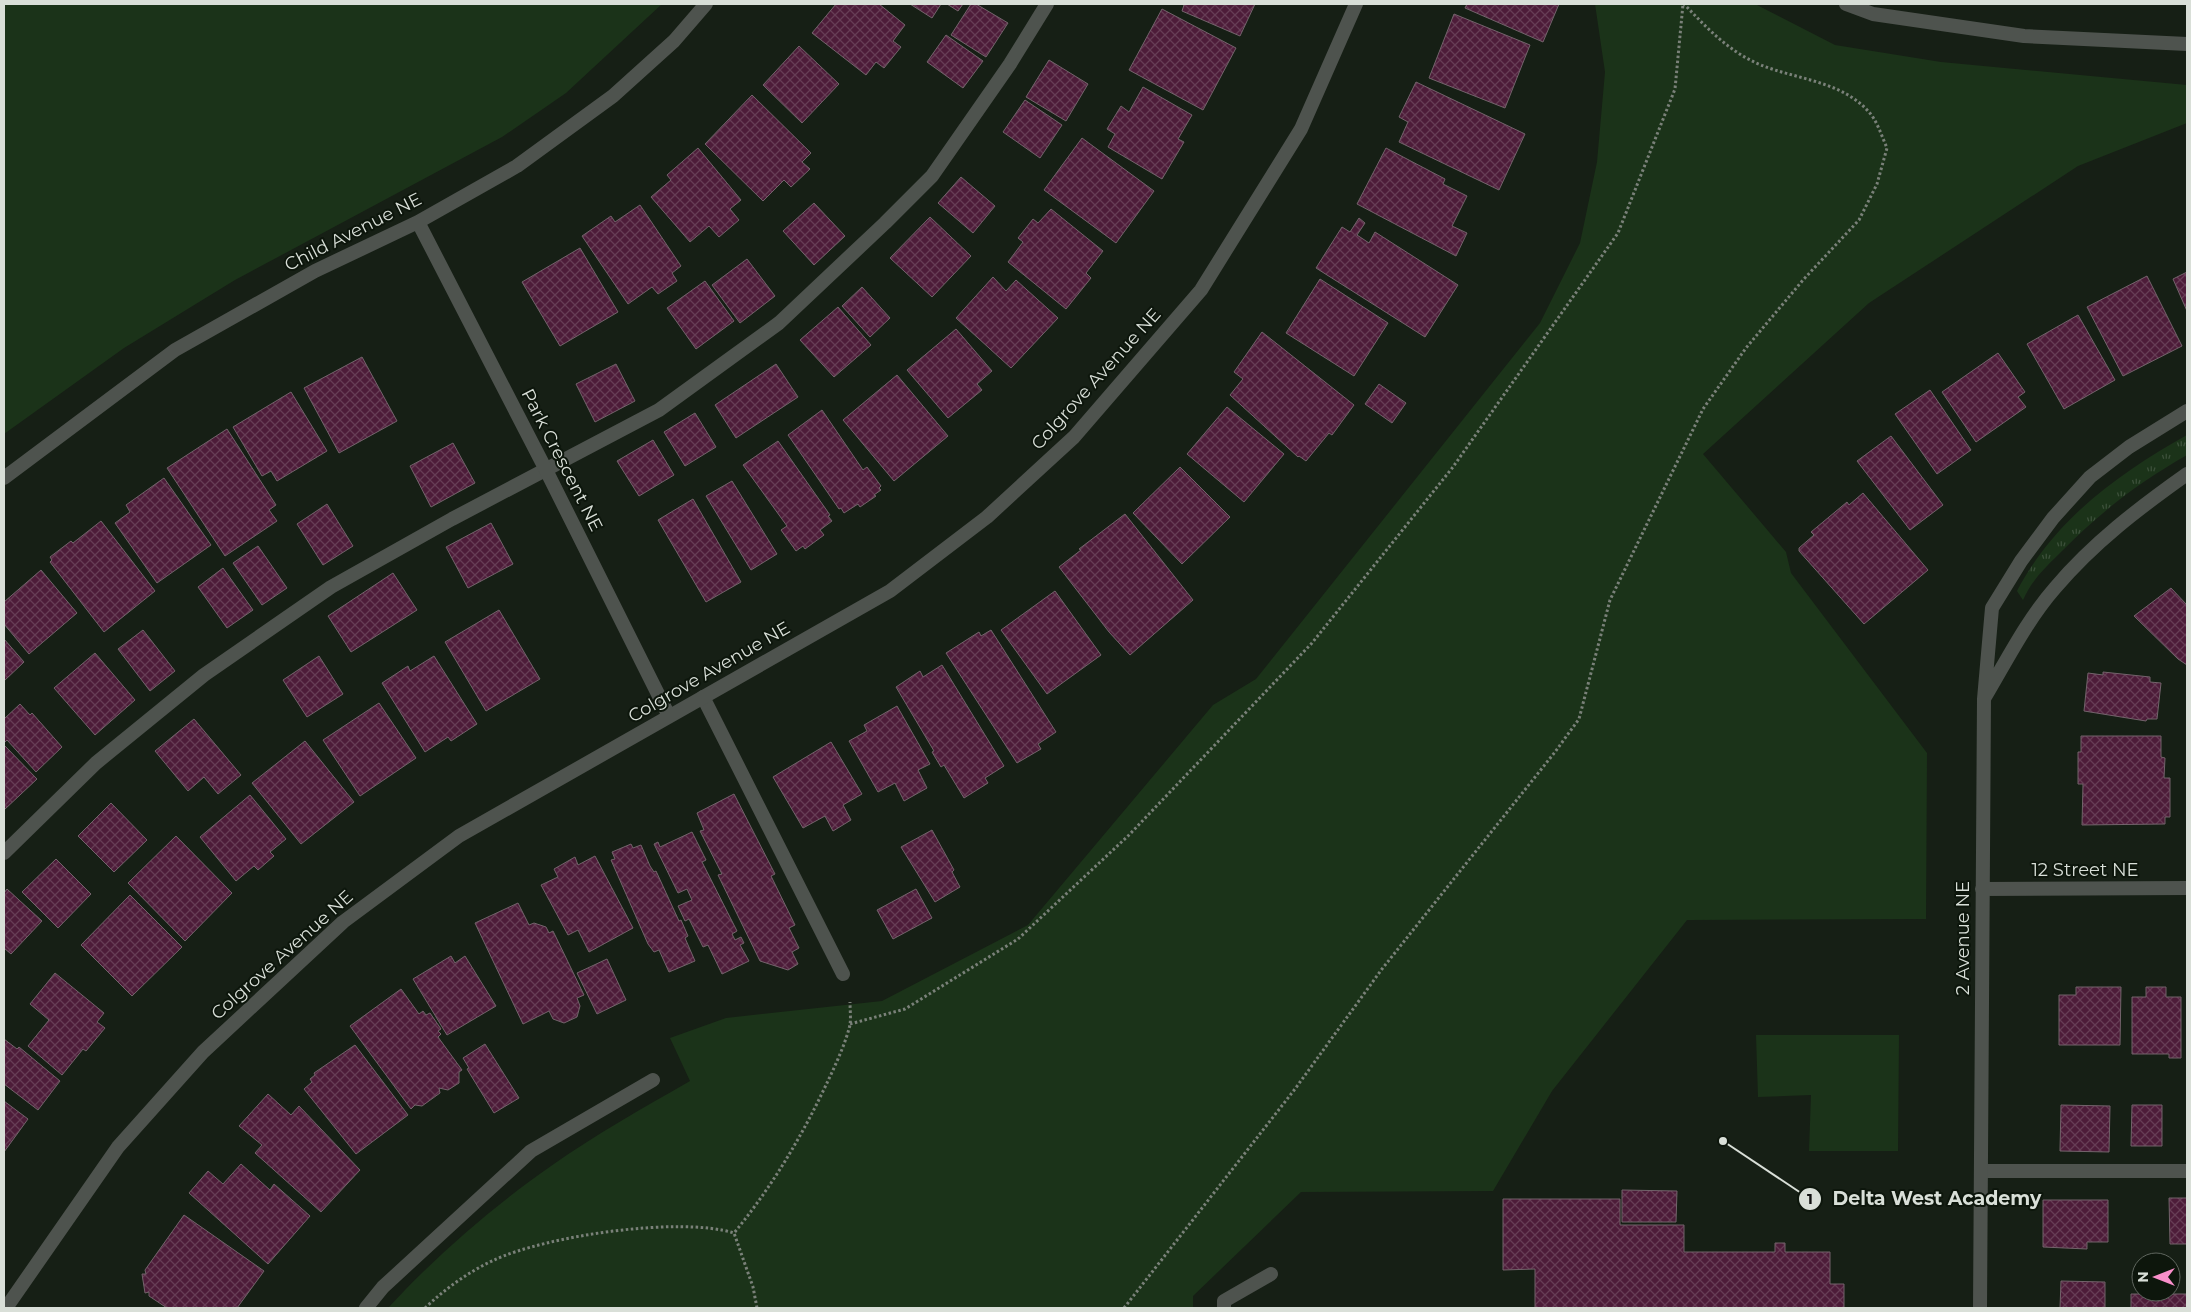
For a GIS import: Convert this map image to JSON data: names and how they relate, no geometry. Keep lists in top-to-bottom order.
{
  "streets": {
    "street": [
      "Child Avenue NE",
      "Colgrove Avenue NE",
      "Park Crescent NE",
      "12 Street NE",
      "2 Avenue NE"
    ]
  },
  "crossings": [
    ["Child Avenue NE", "Park Crescent NE"],
    ["Colgrove Avenue NE", "Park Crescent NE"],
    ["12 Street NE", "2 Avenue NE"]
  ],
  "places": ["Delta West Academy"],
  "north": "left"
}
